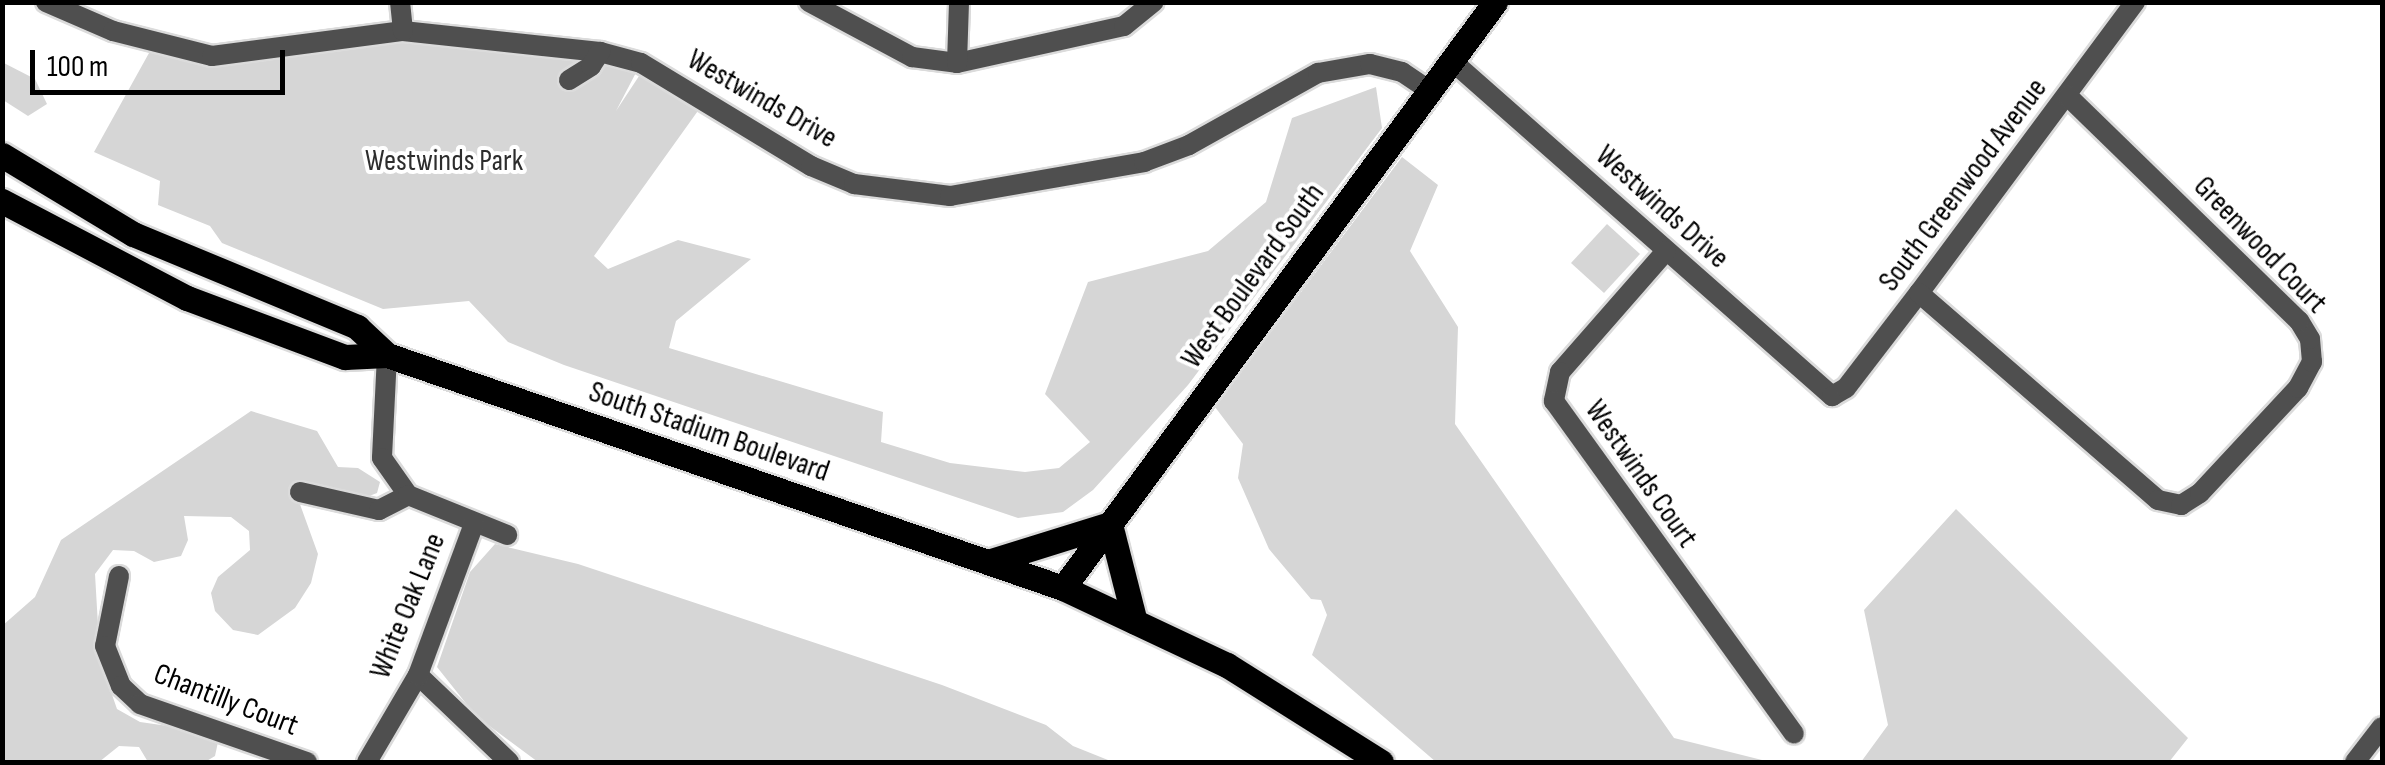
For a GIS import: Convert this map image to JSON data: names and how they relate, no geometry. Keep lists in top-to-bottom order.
{
  "streets": {
    "main road": ["West Boulevard South", "South Stadium Boulevard"],
    "street": [
      "Westwinds Drive",
      "South Greenwood Avenue",
      "Greenwood Court",
      "Westwinds Court",
      "White Oak Lane",
      "Chantilly Court"
    ]
  },
  "crossings": [
    ["Westwinds Drive", "South Greenwood Avenue"],
    ["Westwinds Drive", "West Boulevard South"],
    ["Westwinds Drive", "Westwinds Court"],
    ["South Greenwood Avenue", "Greenwood Court"],
    ["West Boulevard South", "South Stadium Boulevard"]
  ],
  "parks": ["Westwinds Park"],
  "scale_bar": "100 m"
}
